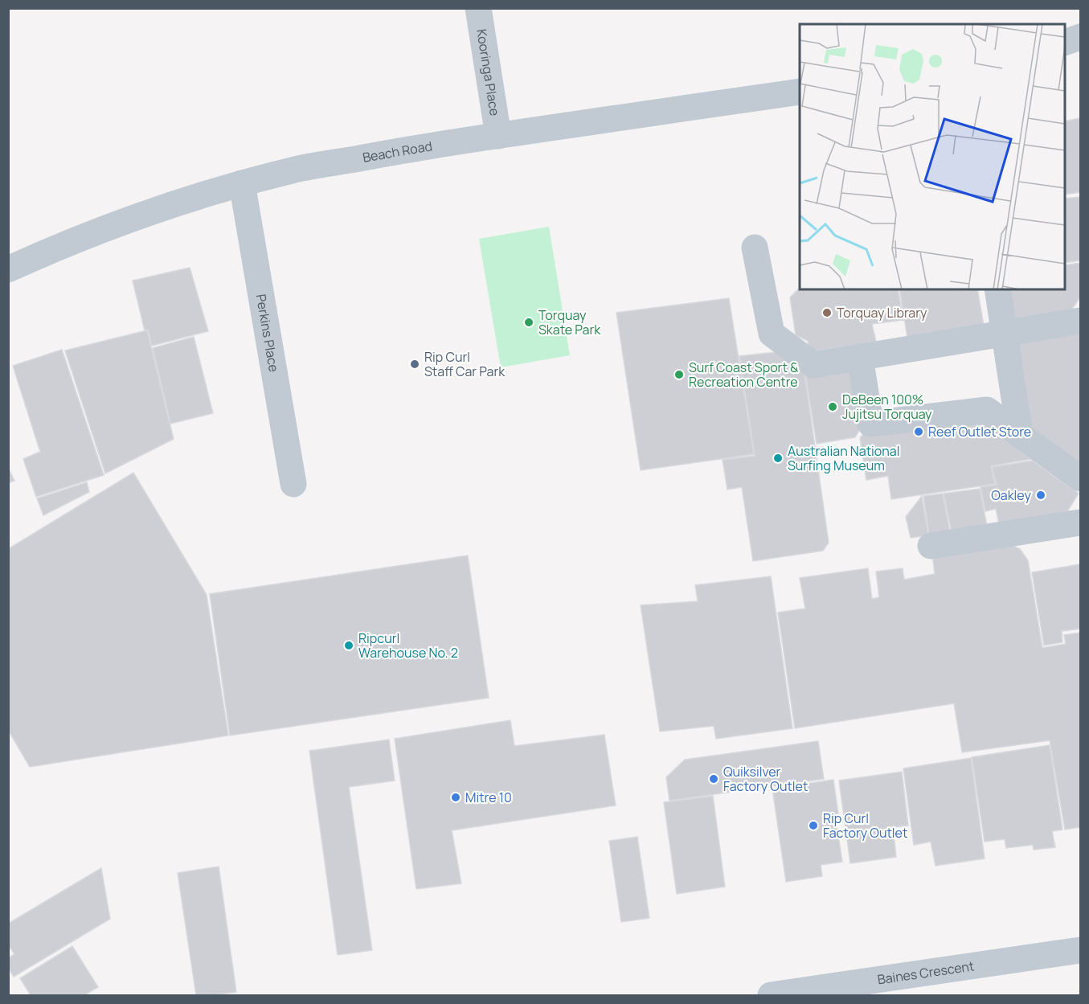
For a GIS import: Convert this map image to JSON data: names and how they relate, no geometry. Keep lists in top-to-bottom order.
{
  "streets": {
    "street": [
      "Kooringa Place",
      "Beach Road",
      "Perkins Place",
      "Baines Crescent"
    ]
  },
  "crossings": [
    ["Kooringa Place", "Beach Road"],
    ["Beach Road", "Perkins Place"]
  ],
  "places": [
    "Torquay Library",
    "Torquay Skate Park",
    "Rip Curl Staff Car Park",
    "Surf Coast Sport & Recreation Centre",
    "DeBeen 100% Jujitsu Torquay",
    "Reef Outlet Store",
    "Australian National Surfing Museum",
    "Oakley",
    "Ripcurl Warehouse No. 2",
    "Quiksilver Factory Outlet",
    "Mitre 10",
    "Rip Curl Factory Outlet"
  ]
}
